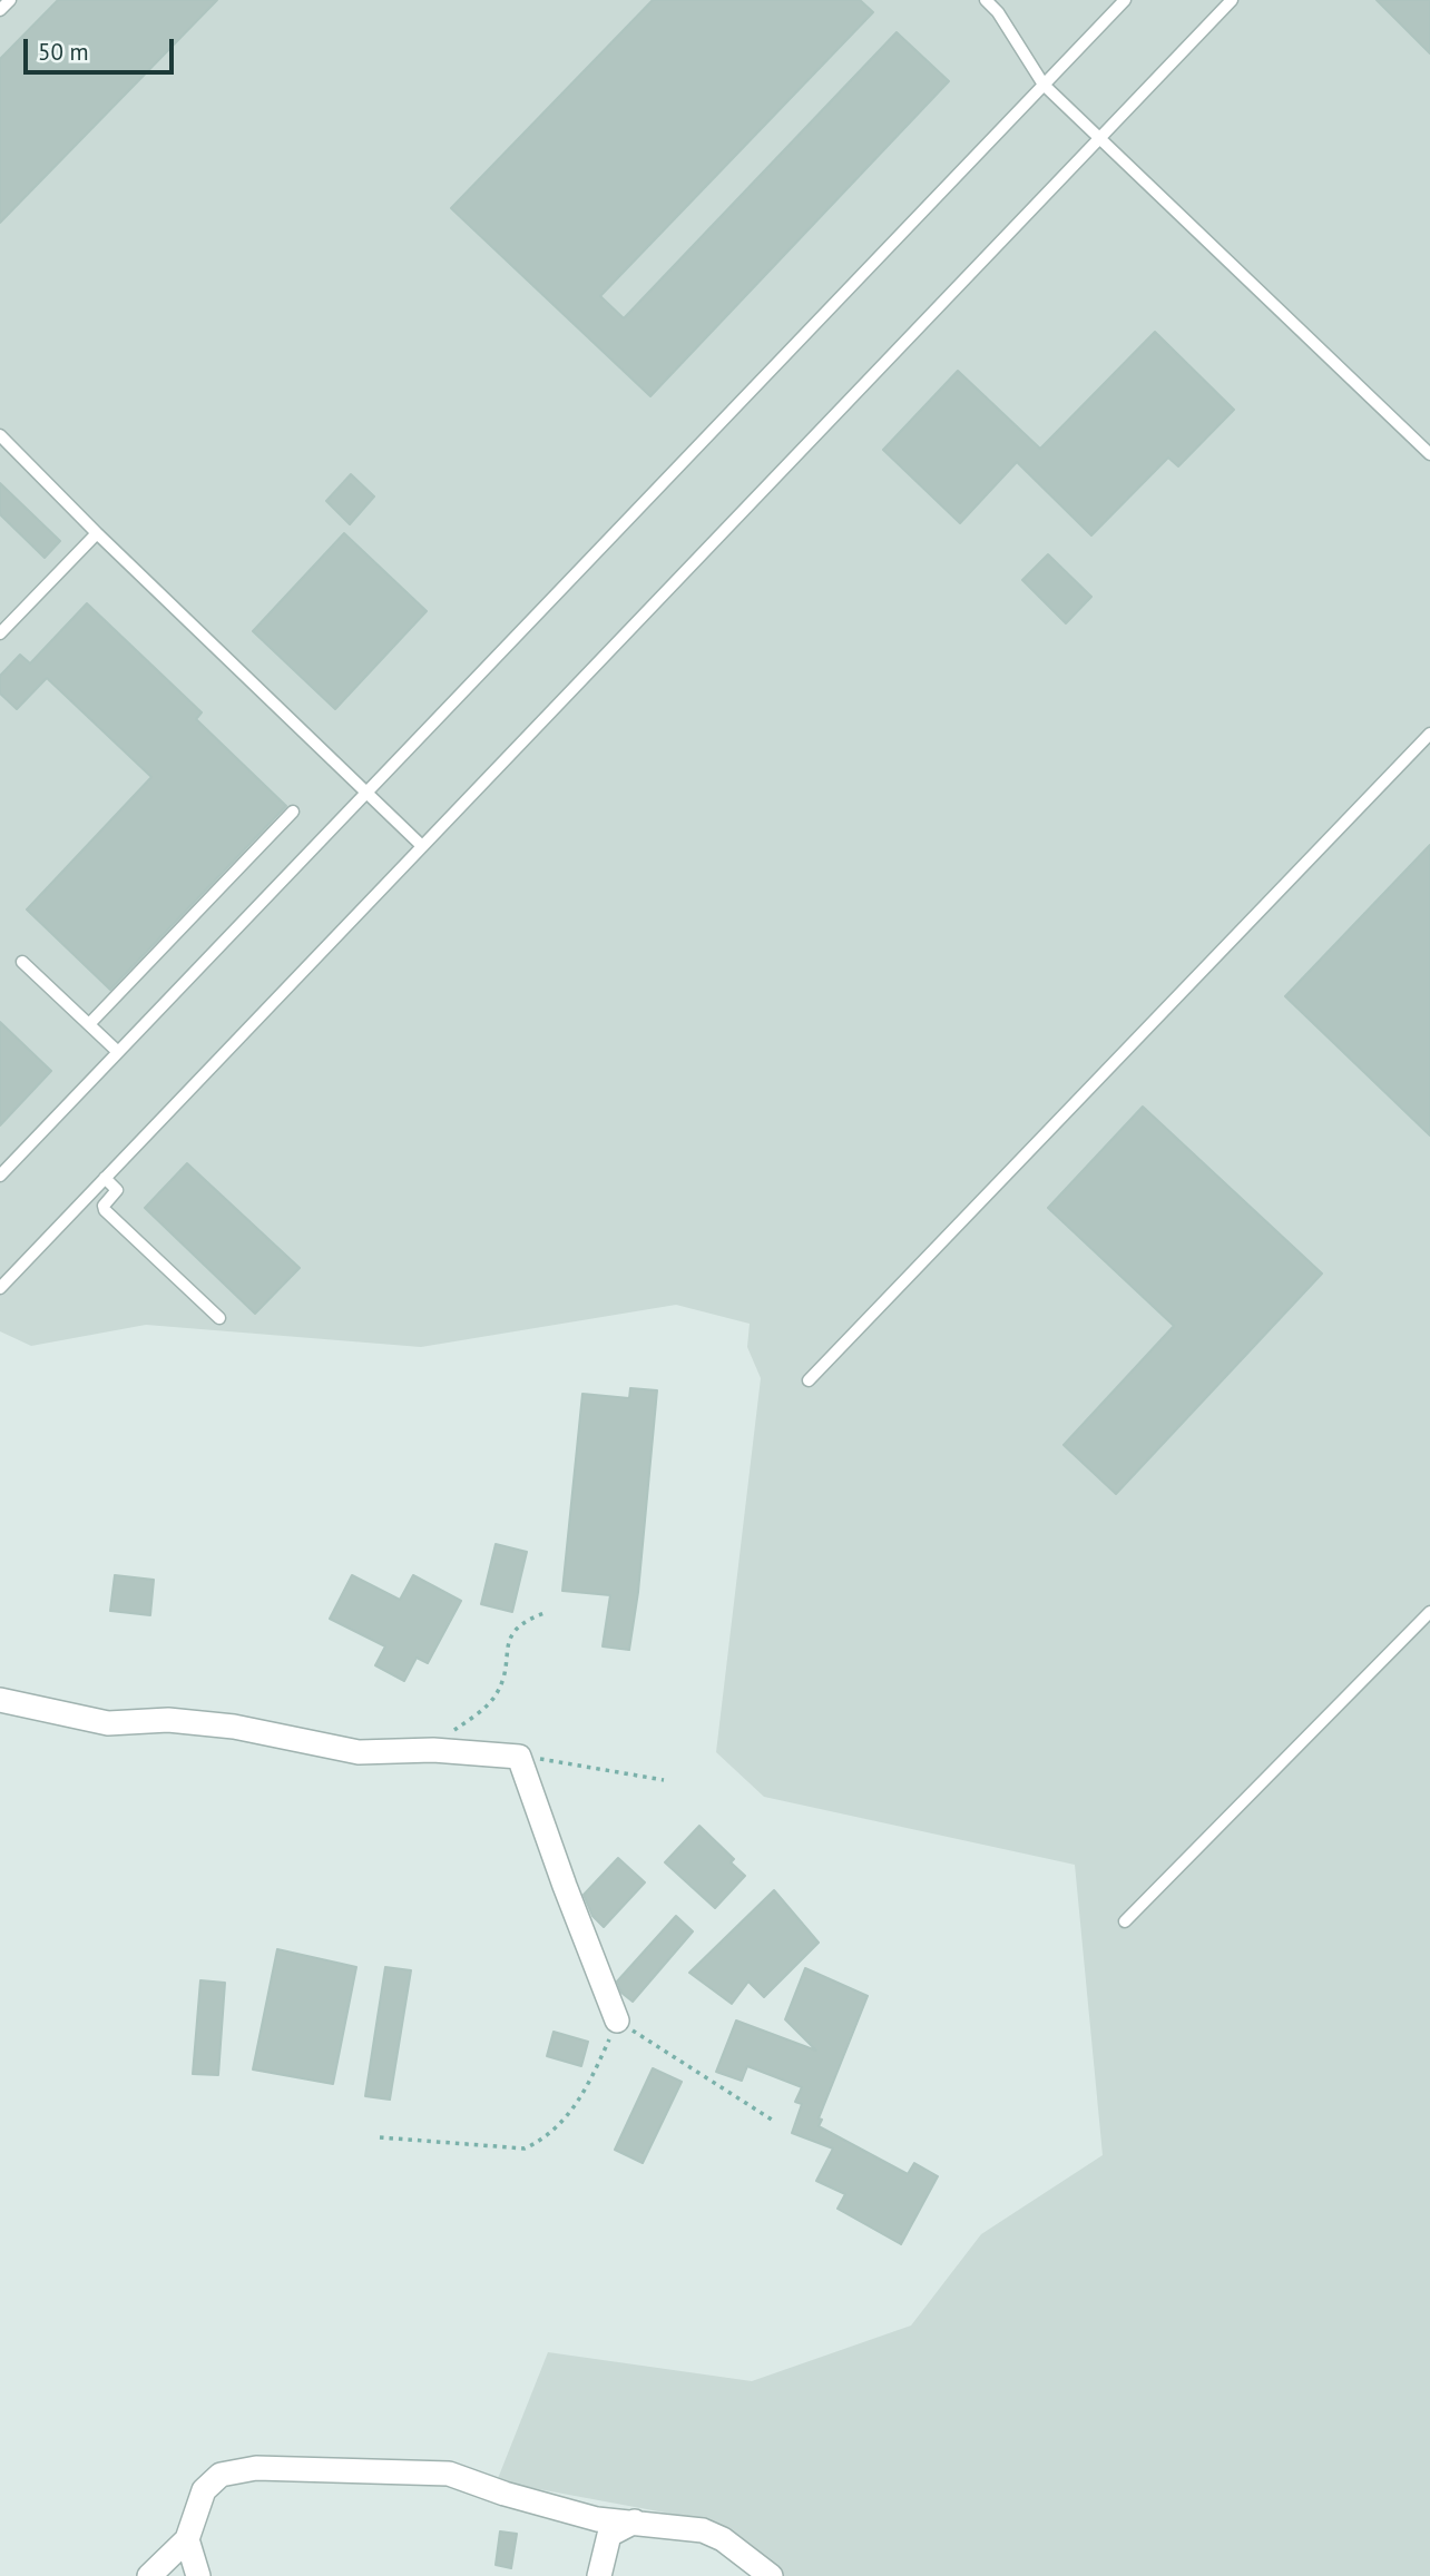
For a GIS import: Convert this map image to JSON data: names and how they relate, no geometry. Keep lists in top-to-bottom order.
{
  "scale_bar": "50 m"
}
